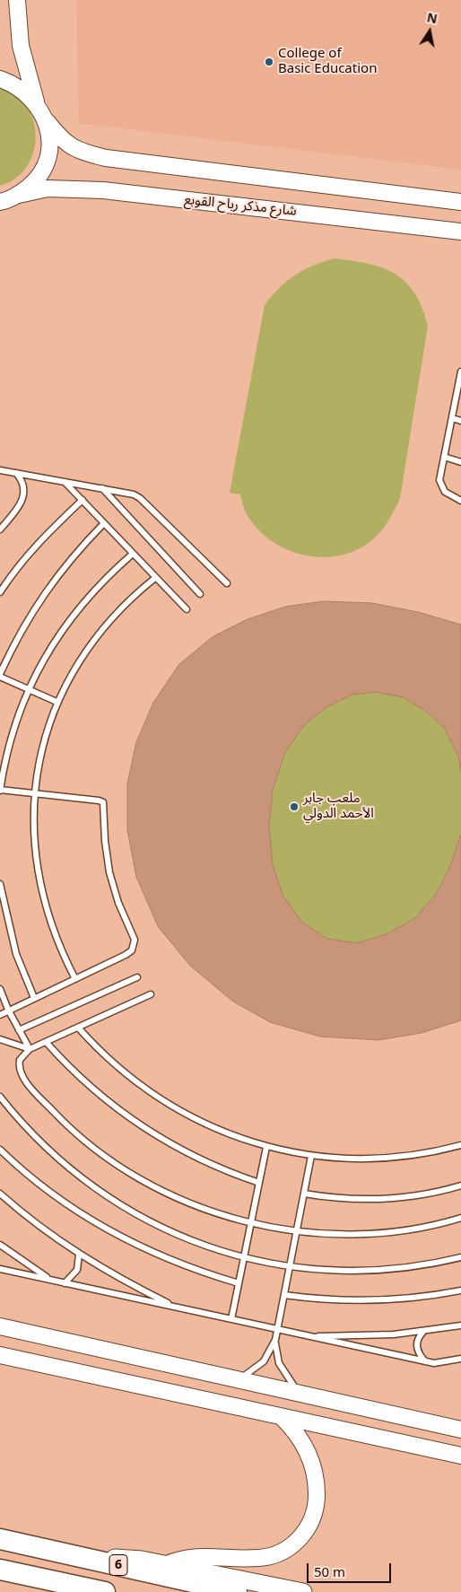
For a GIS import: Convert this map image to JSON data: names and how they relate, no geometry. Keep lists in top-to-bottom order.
{
  "streets": {
    "highway": ["6"],
    "street": ["شارع مذكر رباح القوبع"]
  },
  "places": ["College of Basic Education", "ملعب جابر الأحمد الدولي"],
  "scale_bar": "50 m",
  "north": "top"
}
